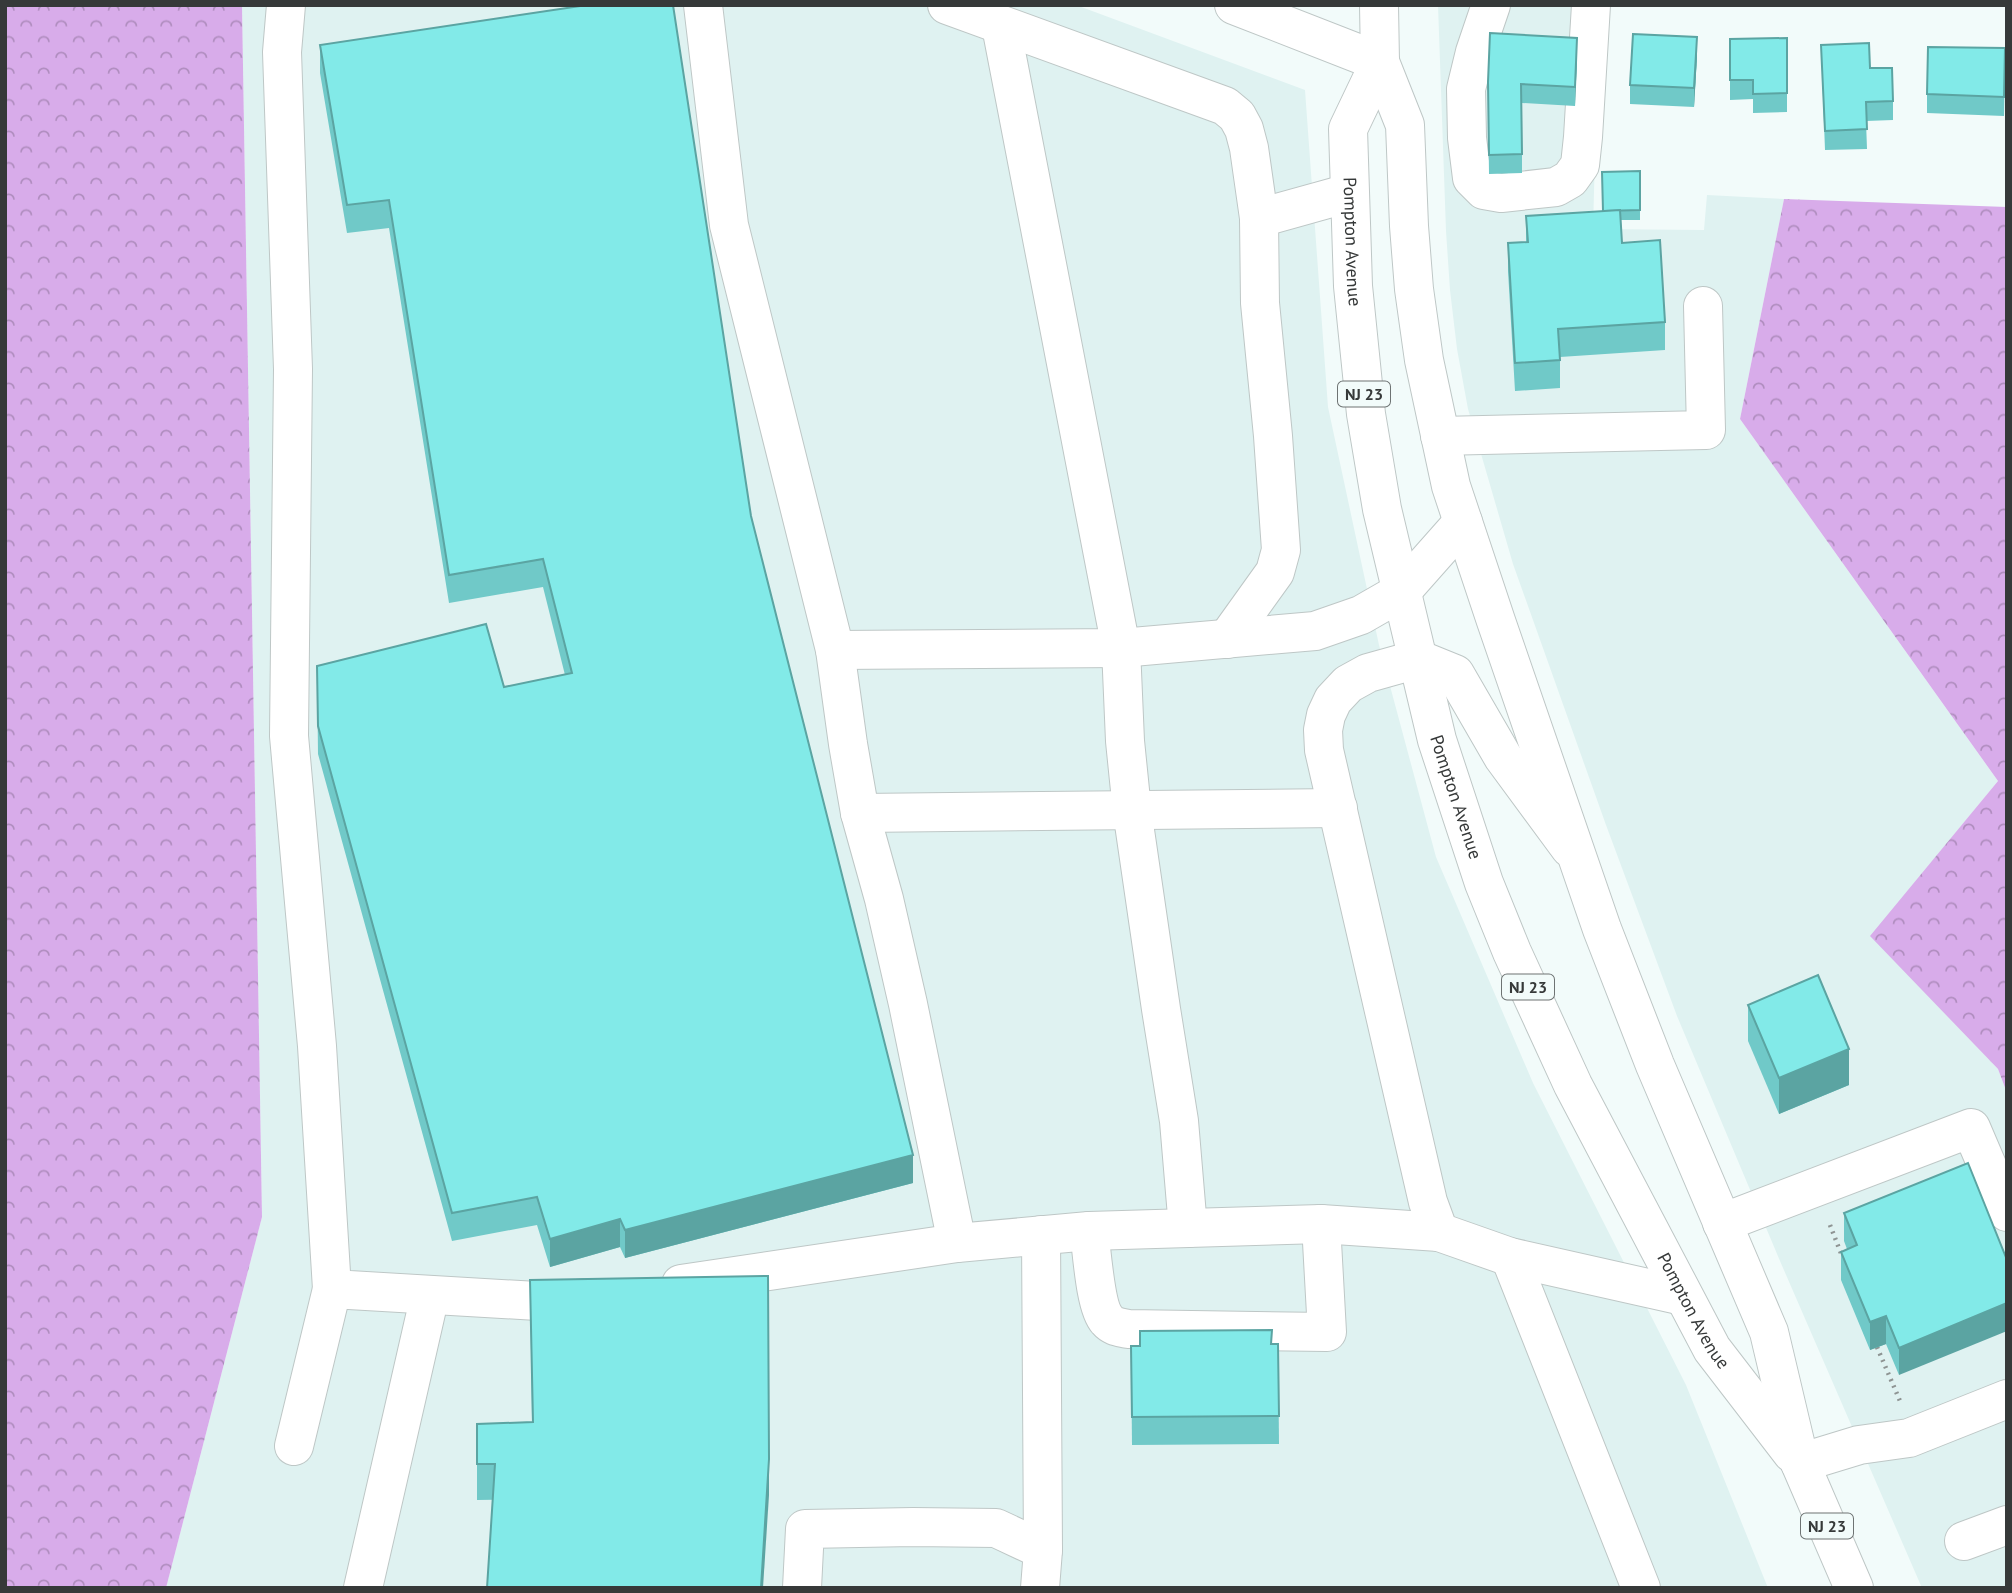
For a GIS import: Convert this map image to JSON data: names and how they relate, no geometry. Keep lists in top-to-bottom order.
{
  "streets": {
    "main road": ["Pompton Avenue", "NJ 23"]
  }
}
